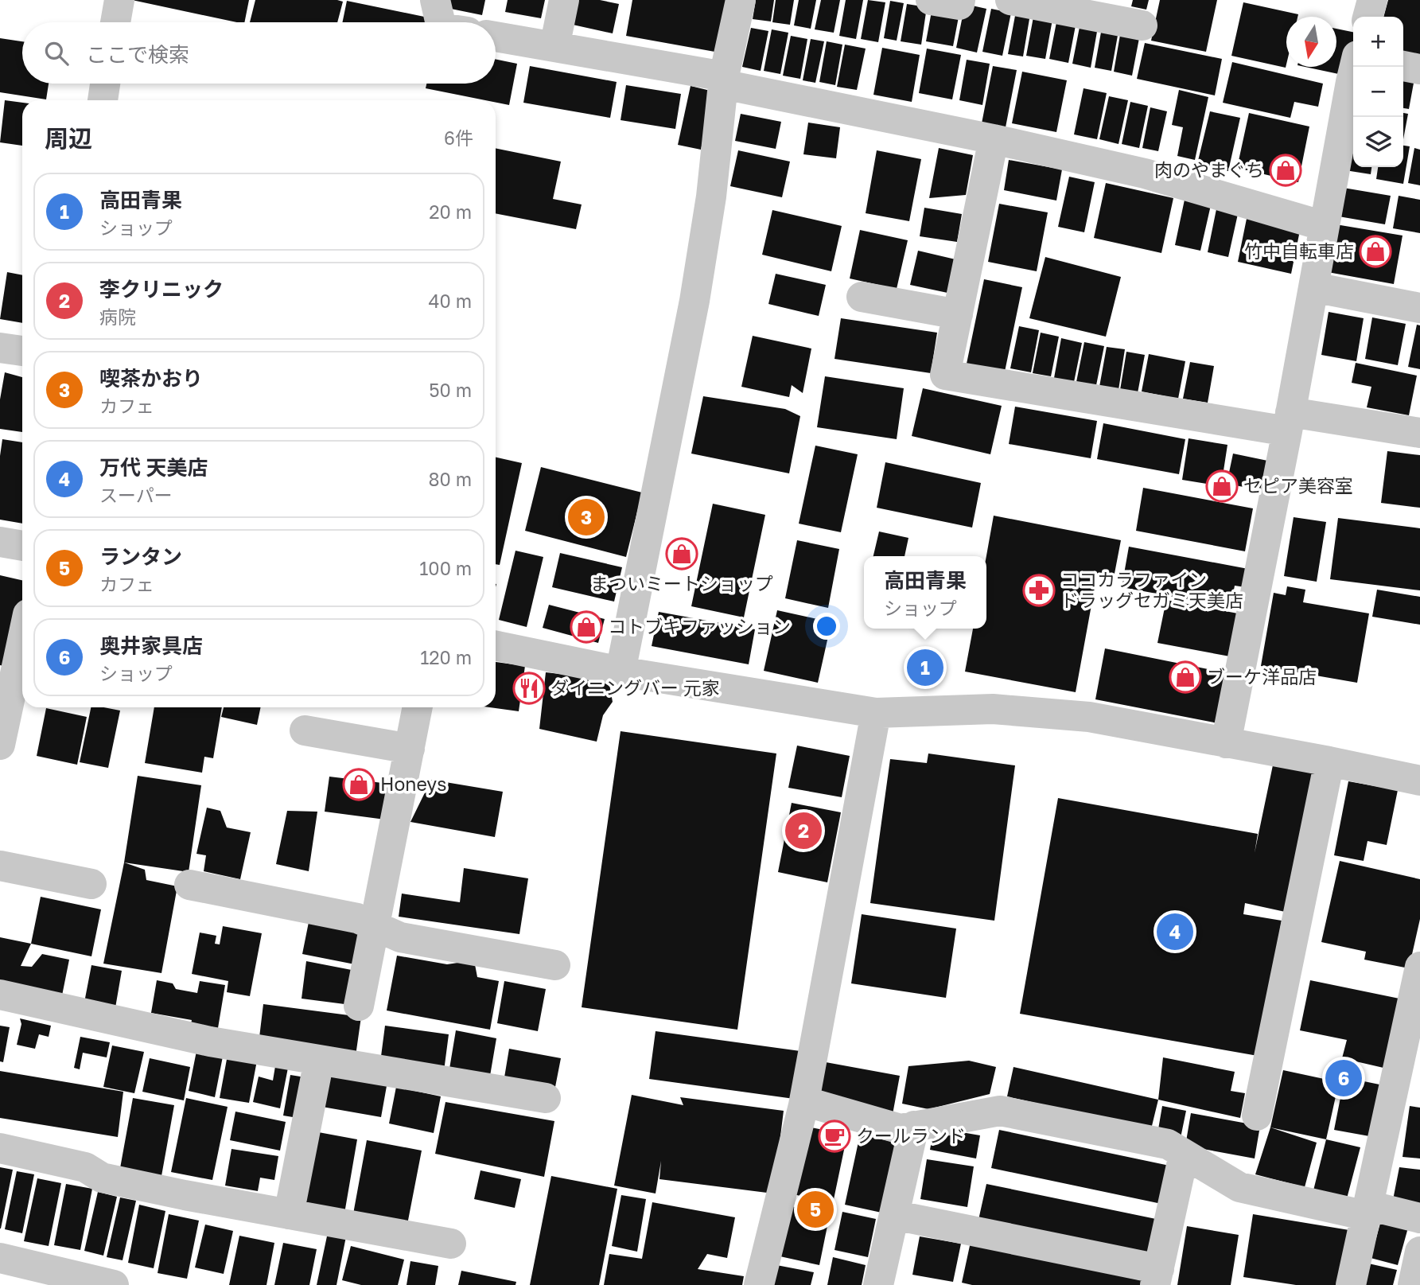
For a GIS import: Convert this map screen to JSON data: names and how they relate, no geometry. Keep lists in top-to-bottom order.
{
  "places": {
    "shop": [
      "肉のやまぐち",
      "竹中自転車店",
      "セピア美容室",
      "まついミートショップ",
      "コトブキファッション",
      "ブーケ洋品店",
      "Honeys"
    ],
    "pharmacy": ["ココカラファイン ドラッグセガミ天美店"],
    "restaurant": ["ダイニングバー 元家"],
    "cafe": ["クールランド"]
  },
  "north": "bottom",
  "page": {
    "map_buttons": ["+", "−"],
    "search": "ここで検索",
    "heading": ["周辺", "6件"],
    "list": [
      {
        "mark": "1",
        "name": "高田青果",
        "note": "ショップ",
        "value": "20 m"
      },
      {
        "mark": "2",
        "name": "李クリニック",
        "note": "病院",
        "value": "40 m"
      },
      {
        "mark": "3",
        "name": "喫茶かおり",
        "note": "カフェ",
        "value": "50 m"
      },
      {
        "mark": "4",
        "name": "万代 天美店",
        "note": "スーパー",
        "value": "80 m"
      },
      {
        "mark": "5",
        "name": "ランタン",
        "note": "カフェ",
        "value": "100 m"
      },
      {
        "mark": "6",
        "name": "奥井家具店",
        "note": "ショップ",
        "value": "120 m"
      }
    ],
    "pins": [
      "3",
      "1",
      "2",
      "4",
      "6",
      "5"
    ],
    "popup": ["高田青果", "ショップ"]
  }
}
